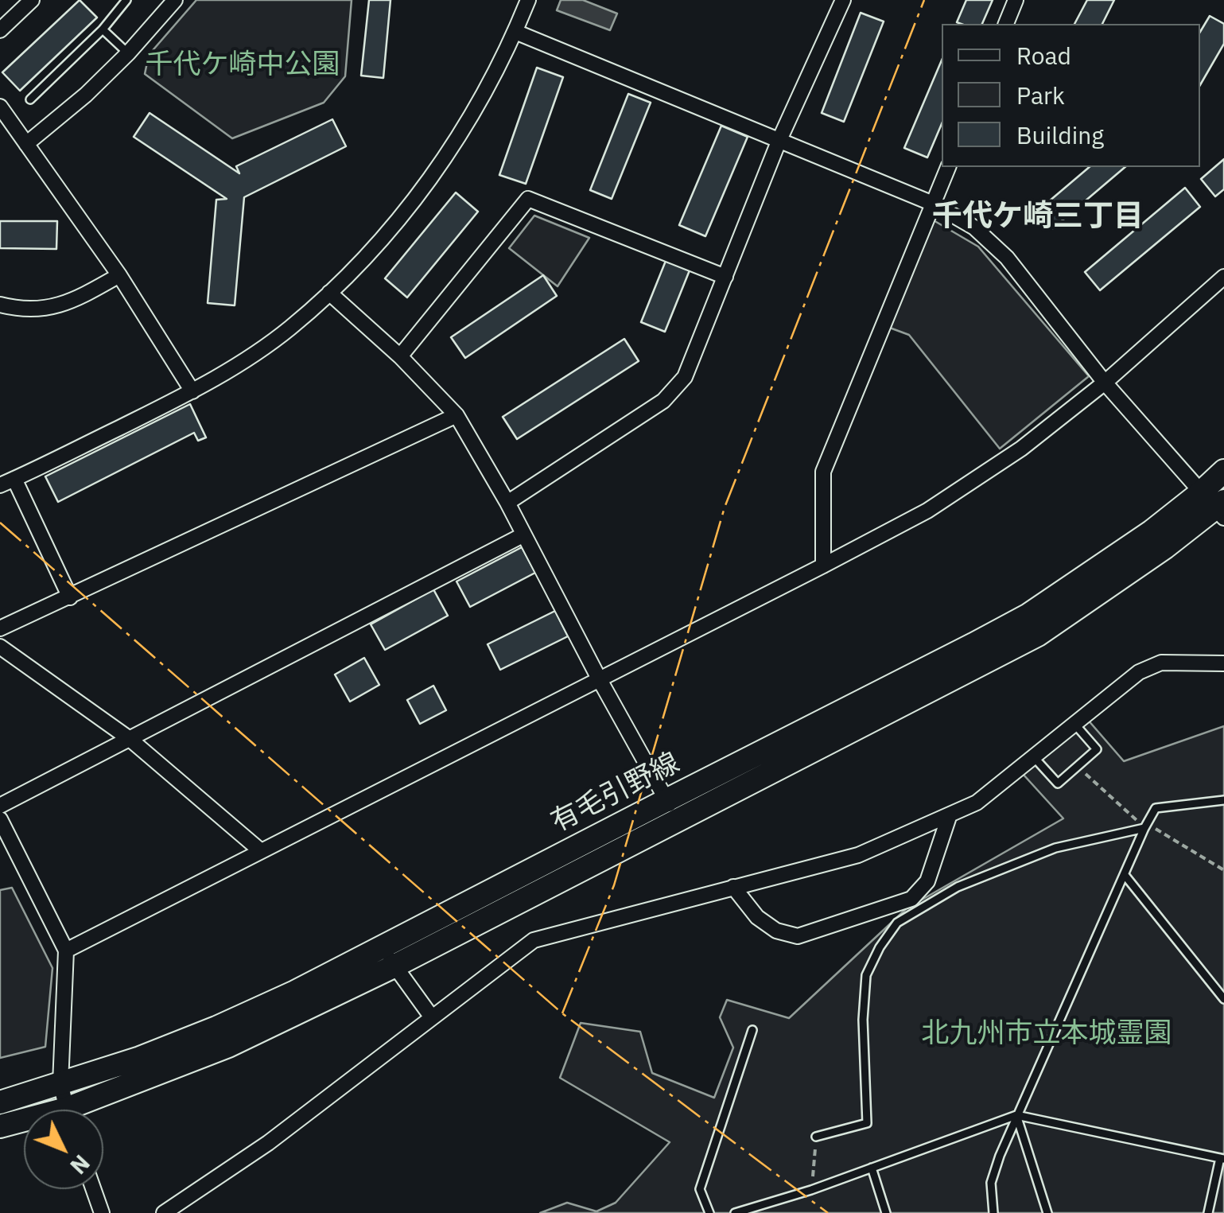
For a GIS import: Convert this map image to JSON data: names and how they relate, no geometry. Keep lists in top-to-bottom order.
{
  "streets": {
    "main road": ["有毛引野線"]
  },
  "districts": ["千代ケ崎三丁目"],
  "parks": ["千代ケ崎中公園", "北九州市立本城霊園"],
  "legend": ["Road", "Park", "Building"],
  "north": "bottom right"
}
